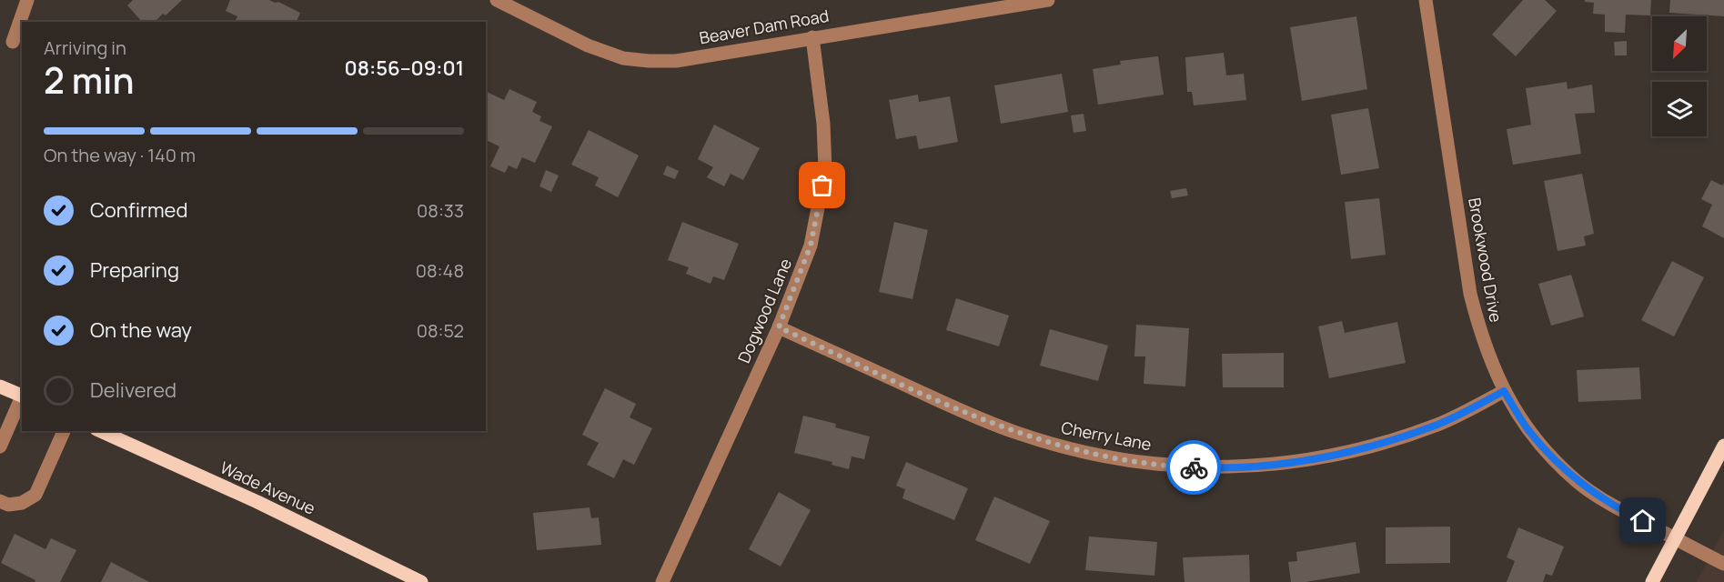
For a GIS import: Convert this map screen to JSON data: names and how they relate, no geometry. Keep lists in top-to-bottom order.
{
  "streets": {
    "main road": ["Wade Avenue"],
    "street": [
      "Beaver Dam Road",
      "Brookwood Drive",
      "Dogwood Lane",
      "Cherry Lane"
    ]
  },
  "crossings": [
    ["Beaver Dam Road", "Dogwood Lane"],
    ["Brookwood Drive", "Cherry Lane"],
    ["Dogwood Lane", "Cherry Lane"]
  ],
  "north": "bottom left",
  "page": {
    "heading": ["2 min", "Arriving in", "08:56–09:01"],
    "bar": "On the way · 140 m",
    "list": [
      ["Confirmed", "08:33"],
      ["Preparing", "08:48"],
      ["On the way", "08:52"],
      "Delivered"
    ]
  }
}
